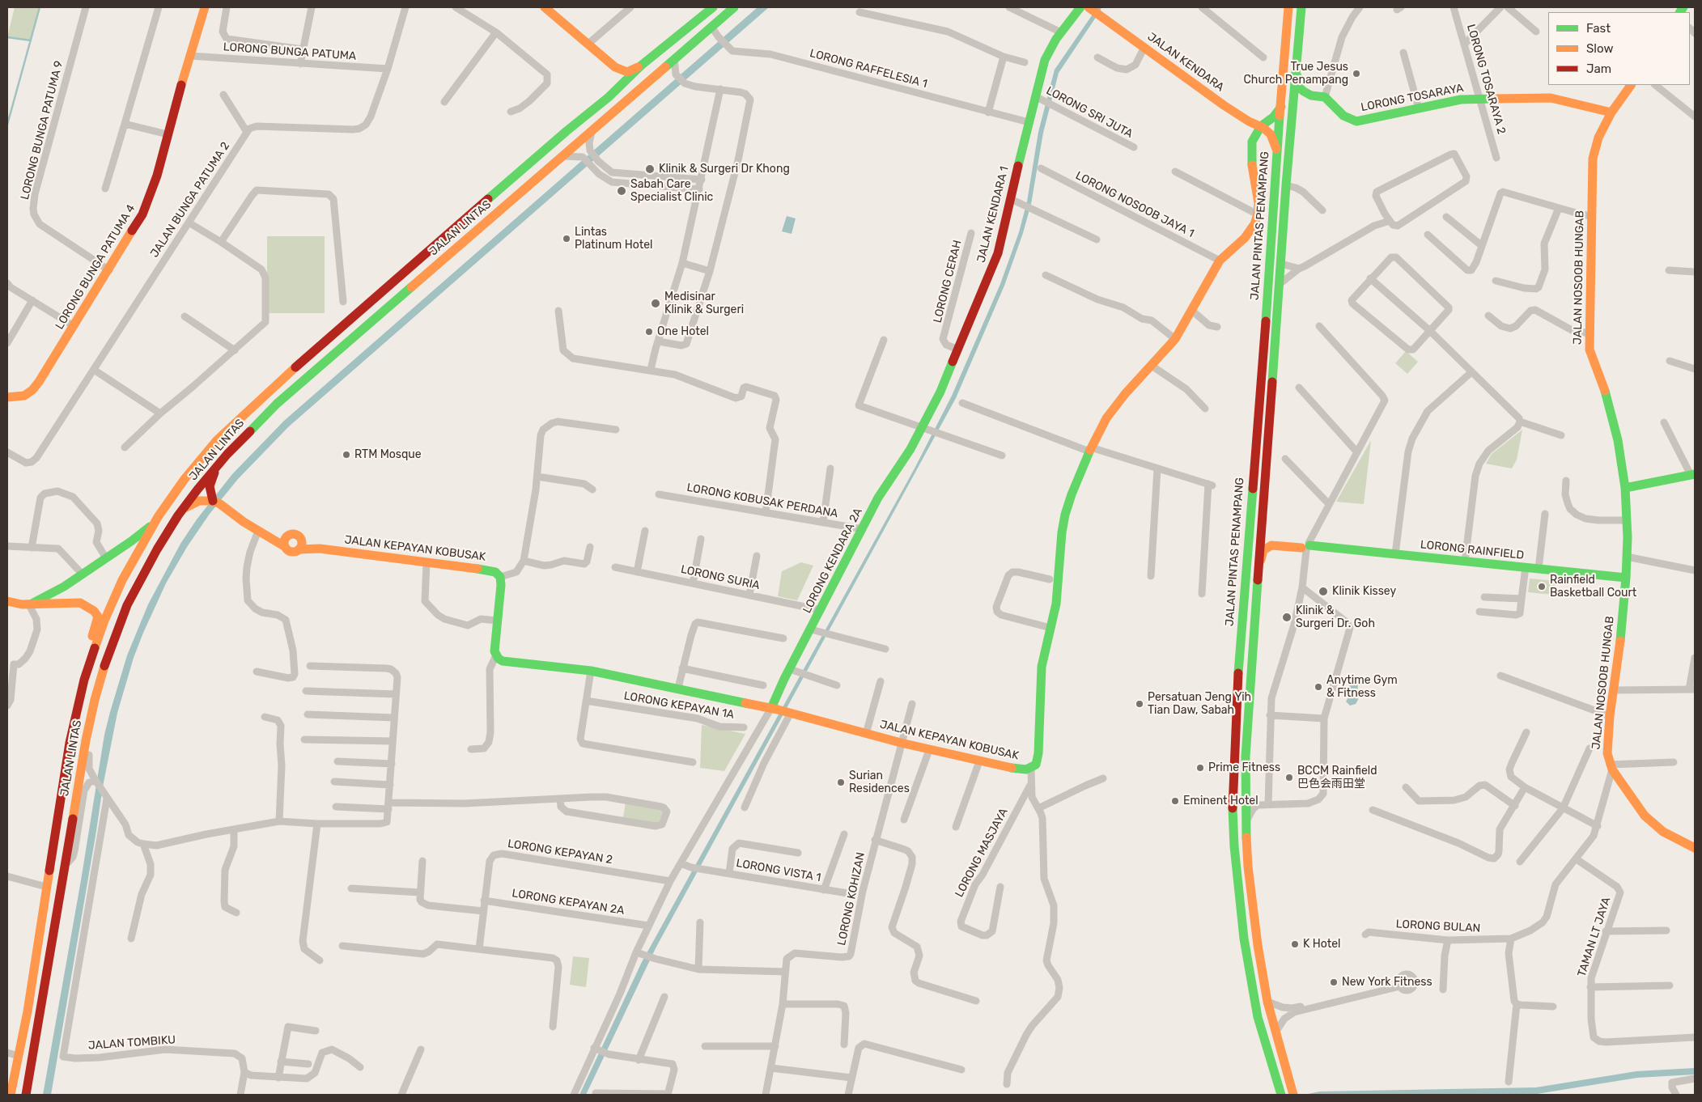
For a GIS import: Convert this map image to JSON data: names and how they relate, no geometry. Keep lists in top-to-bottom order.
{
  "streets": {
    "main road": [
      "JALAN KENDARA",
      "LORONG TOSARAYA",
      "JALAN KENDARA 1",
      "JALAN PINTAS PENAMPANG",
      "JALAN LINTAS",
      "LORONG BUNGA PATUMA 4",
      "JALAN NOSOOB HUNGAB",
      "JALAN KEPAYAN KOBUSAK",
      "LORONG RAINFIELD",
      "LORONG KENDARA 2A"
    ],
    "street": [
      "LORONG BUNGA PATUMA",
      "LORONG RAFFELESIA 1",
      "LORONG TOSARAYA 2",
      "LORONG SRI JUTA",
      "LORONG BUNGA PATUMA 9",
      "JALAN BUNGA PATUMA 2",
      "LORONG NOSOOB JAYA 1",
      "LORONG CERAH",
      "LORONG KOBUSAK PERDANA",
      "LORONG SURIA",
      "LORONG KEPAYAN 1A",
      "LORONG KEPAYAN 2",
      "LORONG MASJAYA",
      "LORONG VISTA 1",
      "LORONG KOHIZAN",
      "LORONG KEPAYAN 2A",
      "LORONG BULAN",
      "TAMAN LT JAYA",
      "JALAN TOMBIKU"
    ]
  },
  "crossings": [
    ["LORONG BUNGA PATUMA", "LORONG BUNGA PATUMA 4"],
    ["JALAN KENDARA", "JALAN KEPAYAN KOBUSAK"],
    ["LORONG RAFFELESIA 1", "JALAN KENDARA 1"],
    ["LORONG RAFFELESIA 1", "JALAN LINTAS"],
    ["LORONG TOSARAYA 2", "LORONG TOSARAYA"],
    ["LORONG SRI JUTA", "JALAN KENDARA 1"],
    ["LORONG BUNGA PATUMA 9", "LORONG BUNGA PATUMA 4"],
    ["LORONG NOSOOB JAYA 1", "JALAN KEPAYAN KOBUSAK"],
    ["JALAN KENDARA 1", "LORONG CERAH"],
    ["JALAN KENDARA 1", "LORONG KENDARA 2A"],
    ["JALAN PINTAS PENAMPANG", "JALAN KEPAYAN KOBUSAK"],
    ["JALAN PINTAS PENAMPANG", "LORONG RAINFIELD"],
    ["JALAN NOSOOB HUNGAB", "LORONG RAINFIELD"],
    ["JALAN NOSOOB HUNGAB", "LORONG BULAN"],
    ["LORONG KOBUSAK PERDANA", "LORONG KENDARA 2A"],
    ["JALAN KEPAYAN KOBUSAK", "LORONG KENDARA 2A"],
    ["JALAN KEPAYAN KOBUSAK", "LORONG MASJAYA"],
    ["JALAN KEPAYAN KOBUSAK", "LORONG KOHIZAN"],
    ["LORONG KENDARA 2A", "LORONG SURIA"],
    ["LORONG KEPAYAN 2", "LORONG KEPAYAN 2A"],
    ["LORONG BULAN", "TAMAN LT JAYA"]
  ],
  "places": [
    "True Jesus Church Penampang",
    "Klinik & Surgeri Dr Khong",
    "Sabah Care Specialist Clinic",
    "Lintas Platinum Hotel",
    "Medisinar Klinik & Surgeri",
    "One Hotel",
    "RTM Mosque",
    "Rainfield Basketball Court",
    "Klinik Kissey",
    "Klinik & Surgeri Dr. Goh",
    "Anytime Gym & Fitness",
    "Persatuan Jeng Yih Tian Daw, Sabah",
    "Prime Fitness",
    "BCCM Rainfield 巴色会雨田堂",
    "Surian Residences",
    "Eminent Hotel",
    "K Hotel",
    "New York Fitness"
  ],
  "legend": ["Fast", "Slow", "Jam"]
}
